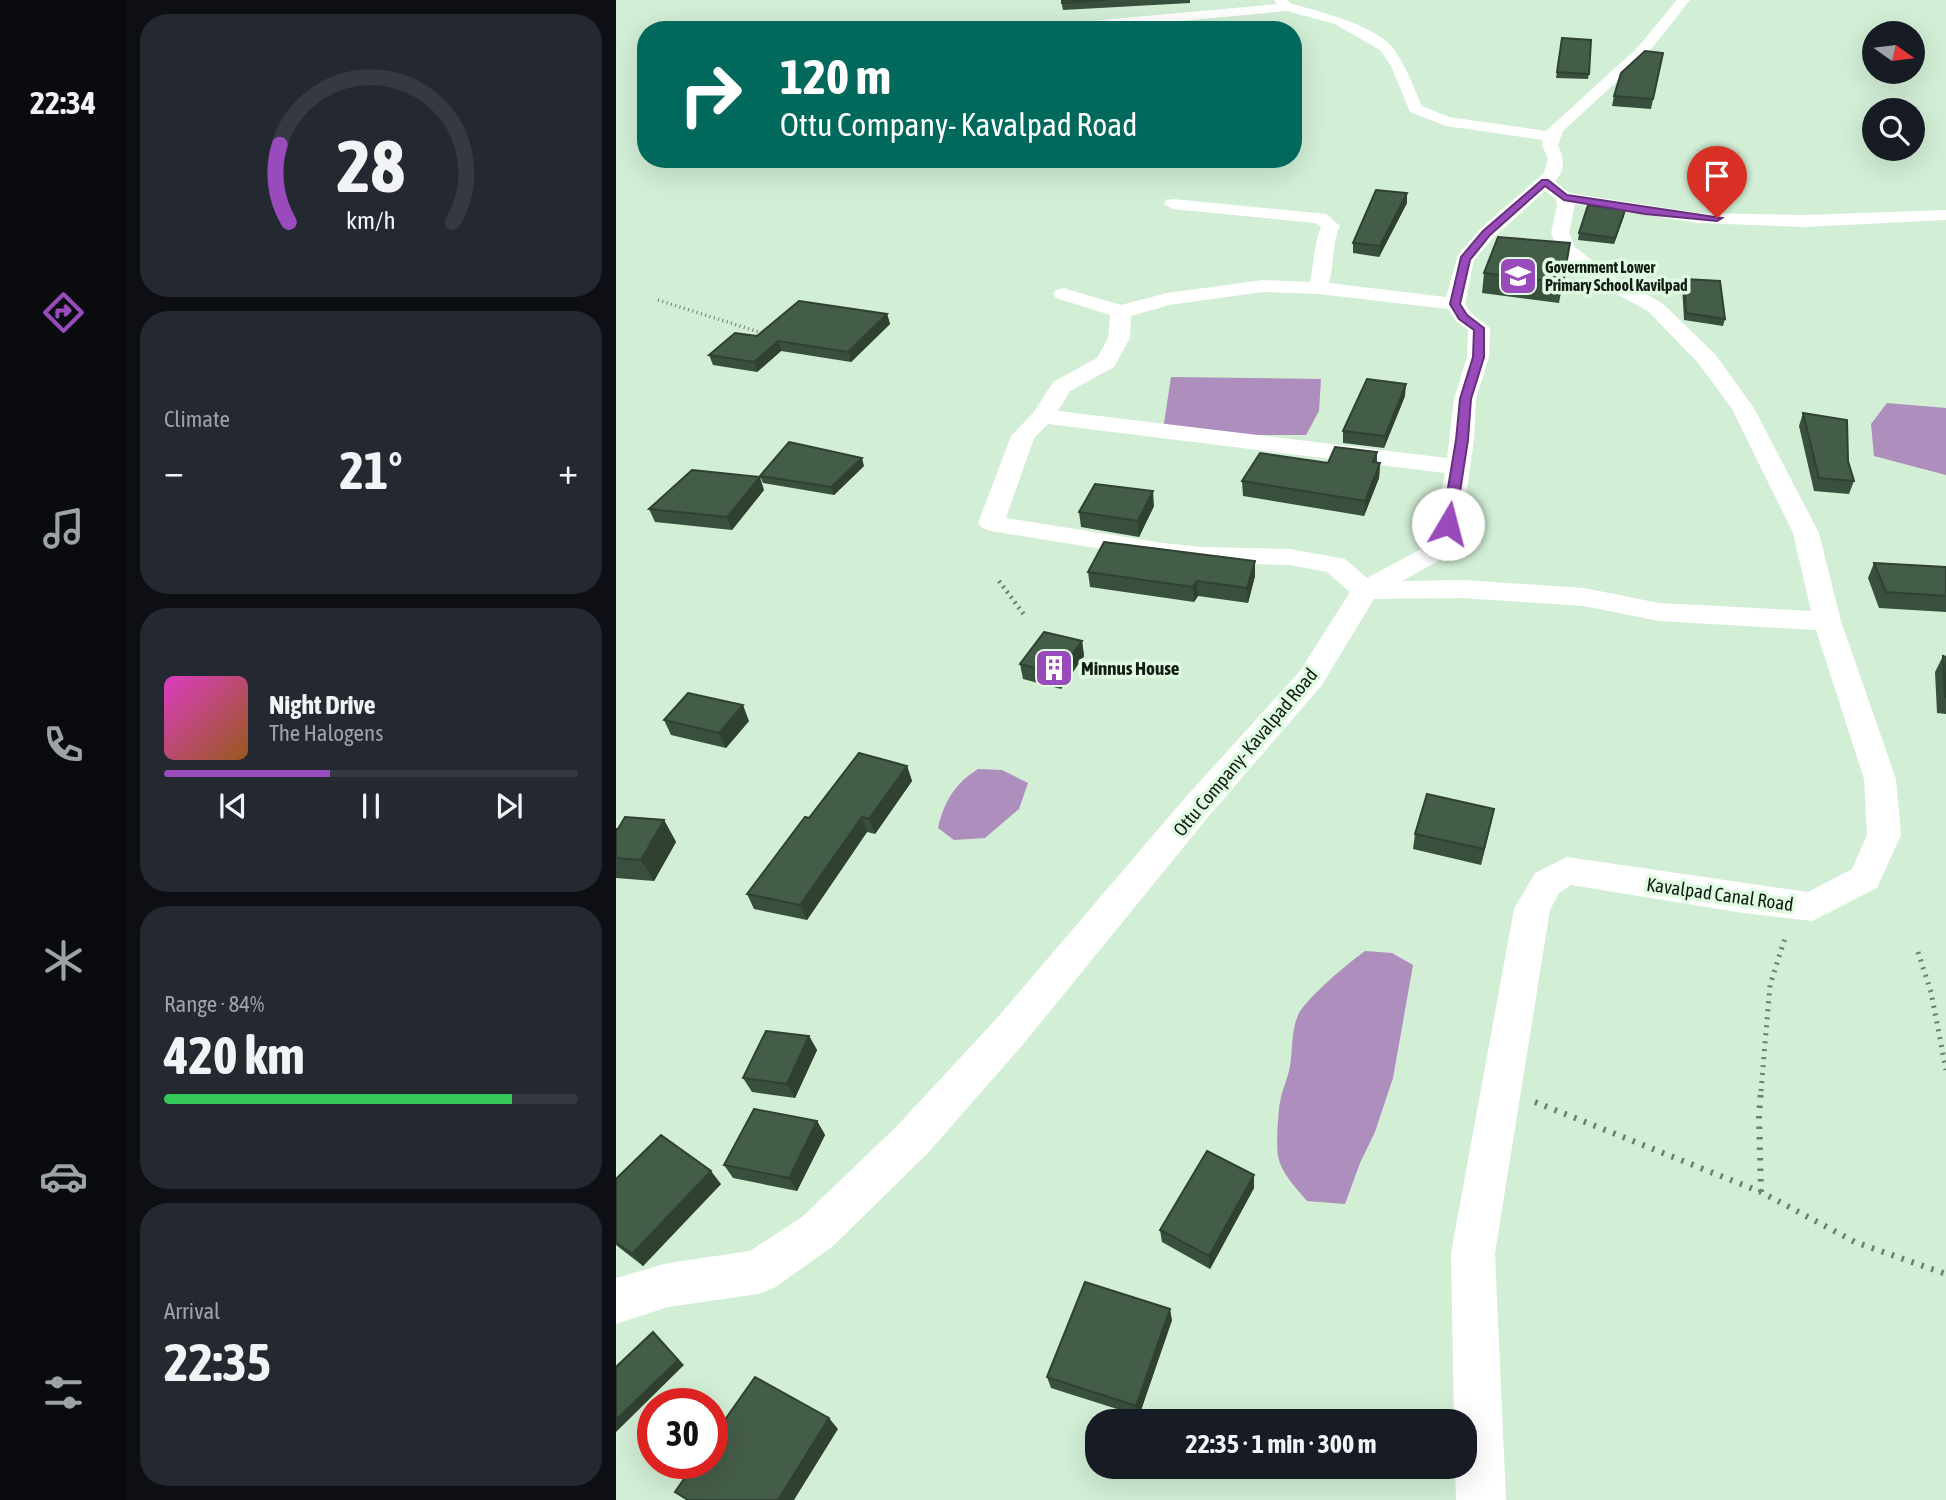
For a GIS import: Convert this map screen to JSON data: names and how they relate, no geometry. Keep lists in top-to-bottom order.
{
  "streets": {
    "street": ["Ottu Company- Kavalpad Road", "Kavalpad Canal Road"]
  },
  "places": {
    "school or university": ["Government Lower Primary School Kavilpad"],
    "building": ["Minnus House"]
  },
  "north": "right",
  "page": {
    "tabs": "22:34",
    "turn": ["120 m", "Ottu Company- Kavalpad Road"],
    "tile": [
      "Climate",
      ["Range · 84%", "420 km"],
      ["Arrival", "22:35"]
    ],
    "heat": ["−", "21°", "+"],
    "song": ["Night Drive", "The Halogens"],
    "limit": "30",
    "trip": "22:35 · 1 min · 300 m",
    "gauge": ["28", "km/h"]
  }
}
